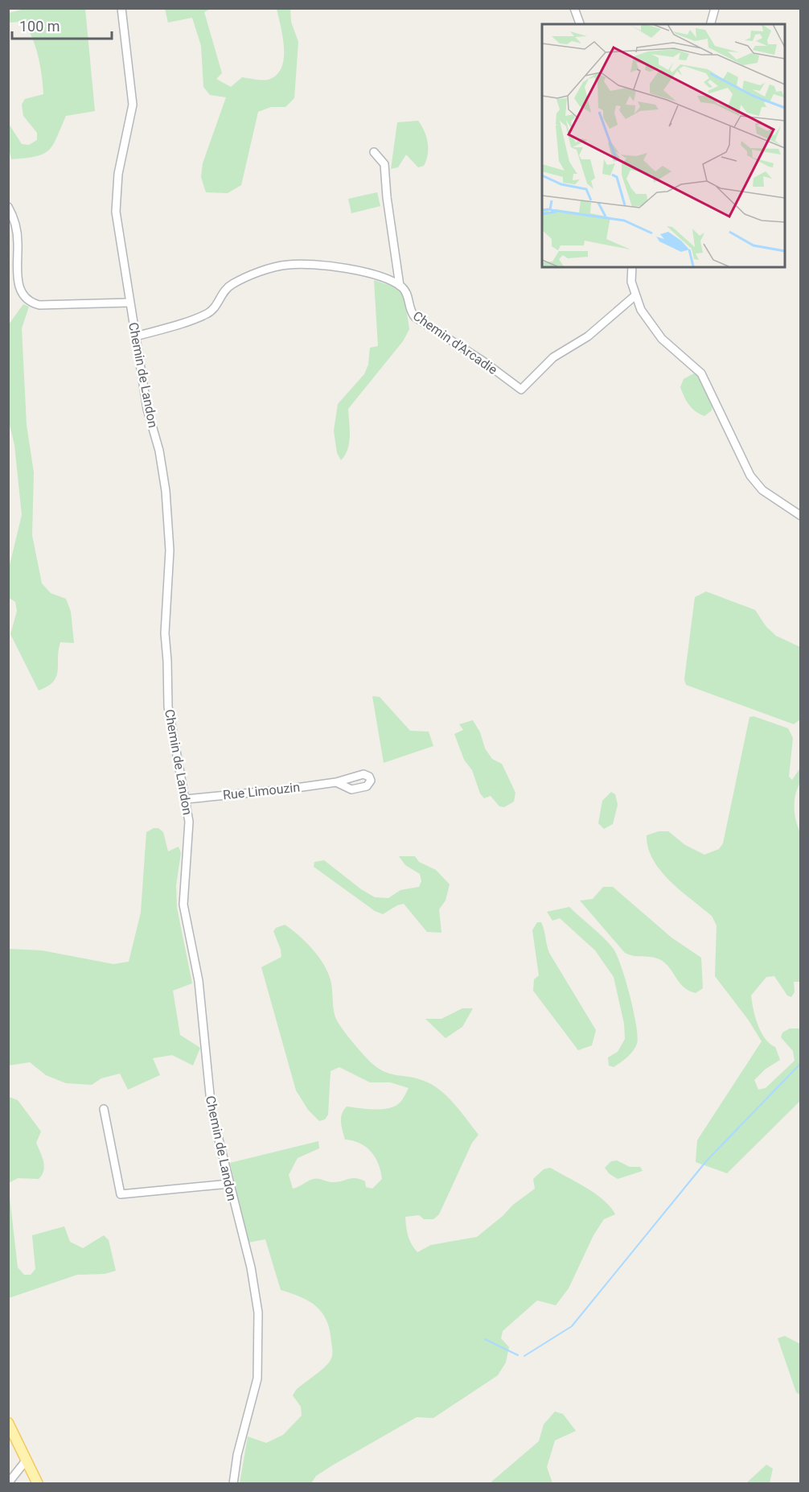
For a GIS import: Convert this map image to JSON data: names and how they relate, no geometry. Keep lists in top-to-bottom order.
{
  "streets": {
    "street": ["Chemin d'Arcadie", "Chemin de Landon", "Rue Limouzin"]
  },
  "crossings": [
    ["Chemin de Landon", "Rue Limouzin"]
  ],
  "scale_bar": "100 m"
}
